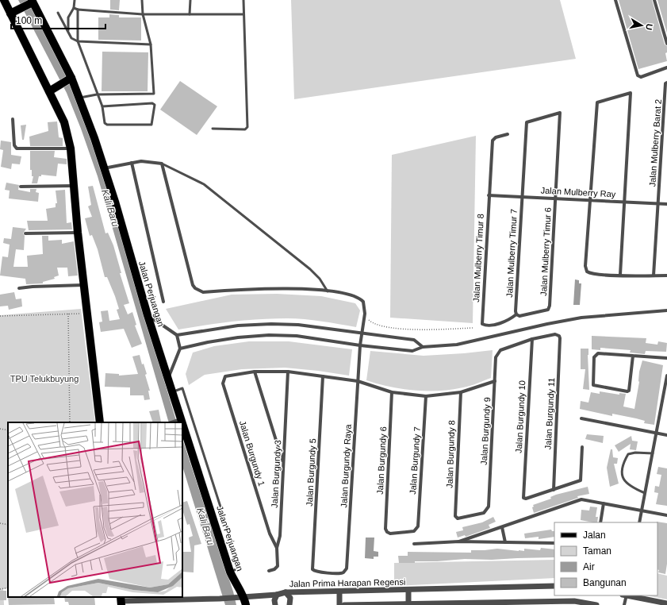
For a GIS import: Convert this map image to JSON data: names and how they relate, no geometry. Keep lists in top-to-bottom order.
{
  "streets": {
    "main road": ["Jalan Perjuangan"],
    "street": [
      "Jalan Mulberry Barat 2",
      "Jalan Mulberry Ray",
      "Jalan Mulberry Timur 6",
      "Jalan Mulberry Timur 7",
      "Jalan Mulberry Timur 8",
      "Jalan Burgundy 11",
      "Jalan Burgundy 10",
      "Jalan Burgundy 9",
      "Jalan Burgundy 1",
      "Jalan Burgundy 8",
      "Jalan Burgundy 6",
      "Jalan Burgundy 7",
      "Jalan Burgundy Raya",
      "Jalan Burgundy 5",
      "Jalan Burgundy 3",
      "Jalan Prima Harapan Regensi"
    ]
  },
  "crossings": [
    ["Jalan Mulberry Barat 2", "Jalan Mulberry Ray"],
    ["Jalan Mulberry Ray", "Jalan Mulberry Timur 6"],
    ["Jalan Mulberry Ray", "Jalan Mulberry Timur 7"],
    ["Jalan Mulberry Ray", "Jalan Mulberry Timur 8"],
    ["Jalan Mulberry Timur 6", "Jalan Mulberry Timur 7"],
    ["Jalan Mulberry Timur 6", "Jalan Mulberry Timur 8"],
    ["Jalan Mulberry Timur 7", "Jalan Mulberry Timur 8"],
    ["Jalan Perjuangan", "Jalan Prima Harapan Regensi"],
    ["Jalan Burgundy 11", "Jalan Burgundy 10"],
    ["Jalan Burgundy 11", "Jalan Burgundy 9"],
    ["Jalan Burgundy 10", "Jalan Burgundy 9"],
    ["Jalan Burgundy 9", "Jalan Burgundy 8"],
    ["Jalan Burgundy 1", "Jalan Burgundy 3"],
    ["Jalan Burgundy 6", "Jalan Burgundy 7"],
    ["Jalan Burgundy Raya", "Jalan Burgundy 5"]
  ],
  "water": ["Kali Baru"],
  "parks": ["TPU Telukbuyung"],
  "legend": [
    "Jalan",
    "Taman",
    "Air",
    "Bangunan"
  ],
  "scale_bar": "100 m",
  "north": "right"
}
